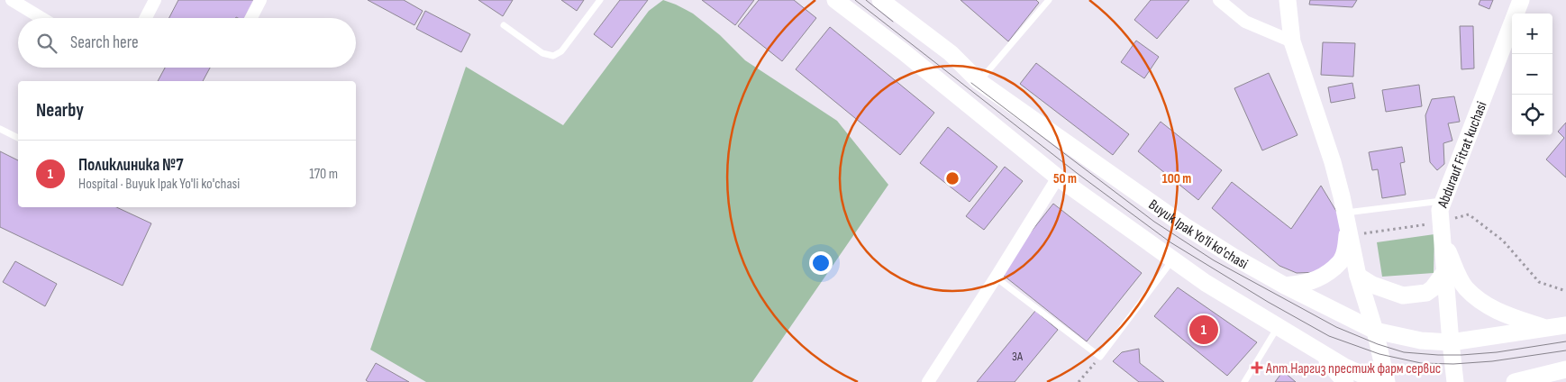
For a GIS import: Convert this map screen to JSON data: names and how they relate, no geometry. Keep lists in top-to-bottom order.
{
  "streets": {
    "main road": ["Abdurauf Fitrat kuchasi", "Buyuk Ipak Yo'li ko'chasi"]
  },
  "crossings": [
    ["Abdurauf Fitrat kuchasi", "Buyuk Ipak Yo'li ko'chasi"]
  ],
  "places": {
    "health": ["Апт.Наргиз престиж фарм сервис"]
  },
  "house_numbers": ["3A"],
  "page": {
    "map_buttons": ["+", "−"],
    "search": "Search here",
    "heading": "Nearby",
    "list": [
      {
        "mark": "1",
        "name": "Поликлиника №7",
        "note": "Hospital · Buyuk Ipak Yo'li ko'chasi",
        "value": "170 m"
      }
    ],
    "pins": "1"
  },
  "rings": ["50 m", "100 m"]
}
